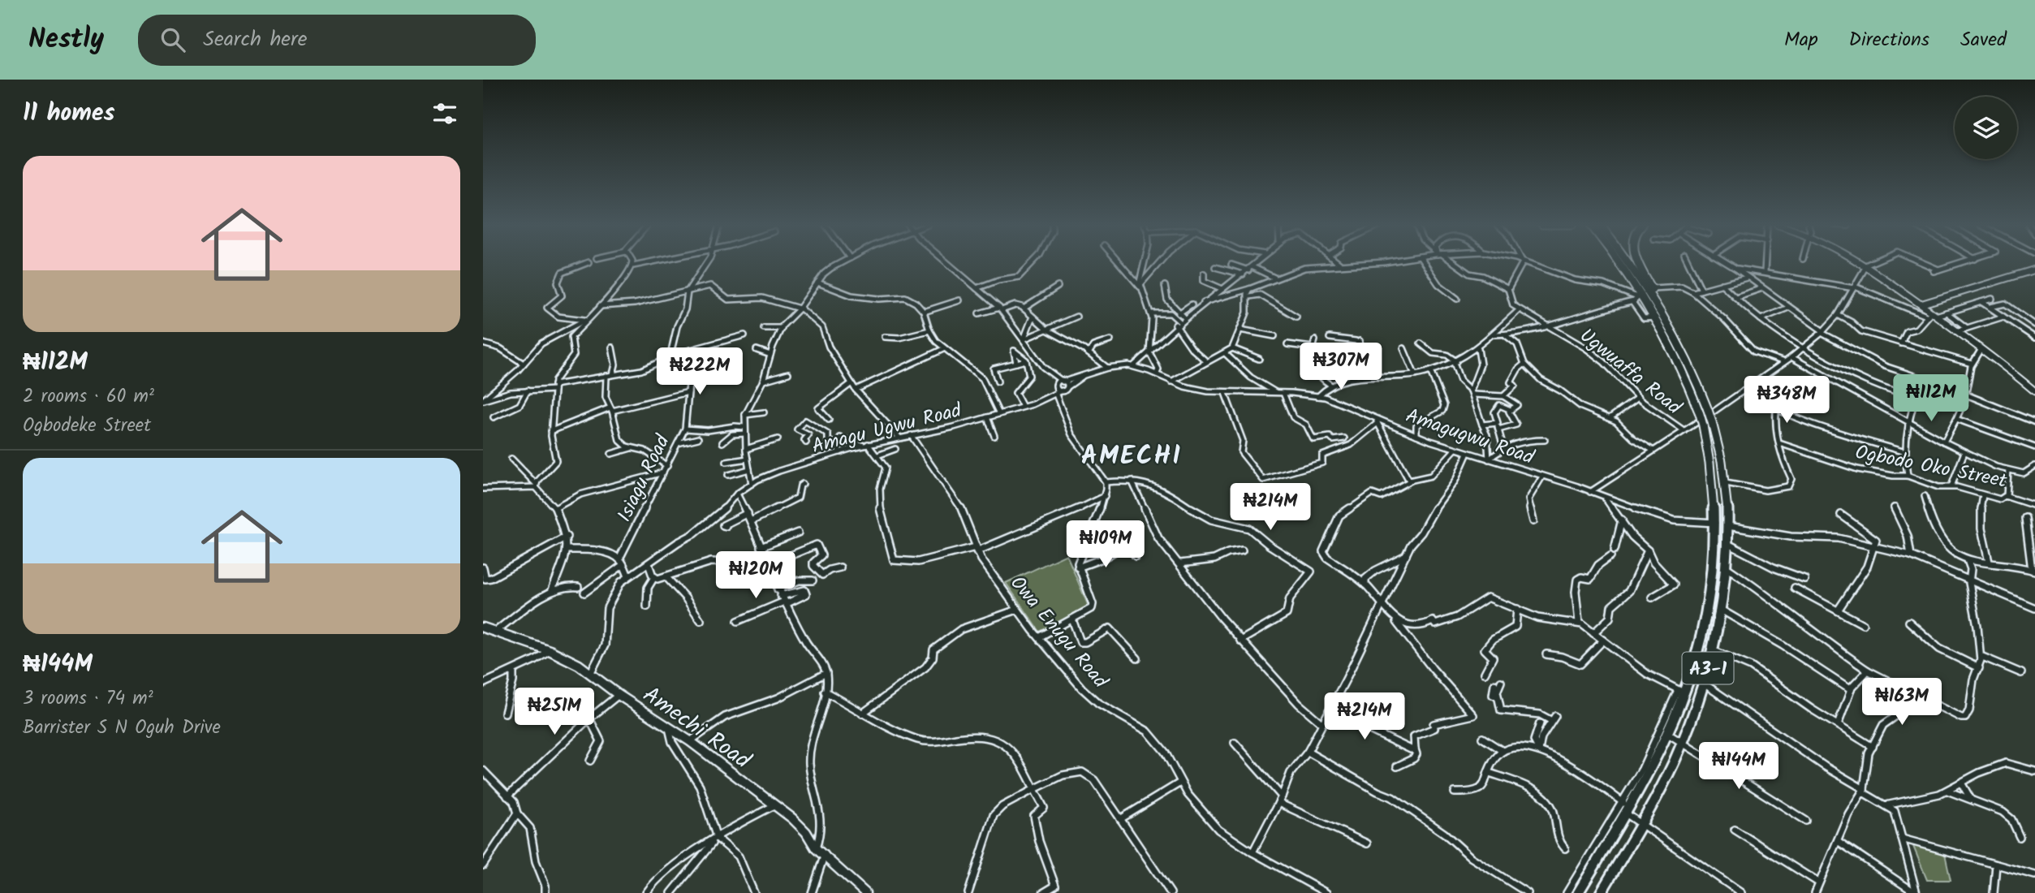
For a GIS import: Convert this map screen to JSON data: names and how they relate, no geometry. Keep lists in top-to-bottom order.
{
  "streets": {
    "highway": ["A3-1"],
    "main road": ["Amechi Road"],
    "street": [
      "Ugwuaffa Road",
      "Amagu Ugwu Road",
      "Amagugwu Road",
      "Ogbodo Oko Street",
      "Isiagu Road",
      "Owa Enugu Road"
    ]
  },
  "crossings": [
    ["Amagu Ugwu Road", "Owa Enugu Road"],
    ["Amagu Ugwu Road", "Amechi Road"],
    ["Amagugwu Road", "A3-1"]
  ],
  "districts": ["AMECHI"],
  "page": {
    "header": "Nestly",
    "search": "Search here",
    "nav": ["Map", "Directions", "Saved"],
    "heading": "11 homes",
    "list": [
      {
        "name": "₦112M",
        "note": "2 rooms · 60 m² · Ogbodeke Street"
      },
      {
        "name": "₦144M",
        "note": "3 rooms · 74 m² · Barrister S N Oguh Drive"
      }
    ],
    "price": [
      "₦307M",
      "₦222M",
      "₦112M",
      "₦348M",
      "₦214M",
      "₦109M",
      "₦120M",
      "₦163M",
      "₦251M",
      "₦214M",
      "₦144M"
    ]
  }
}
